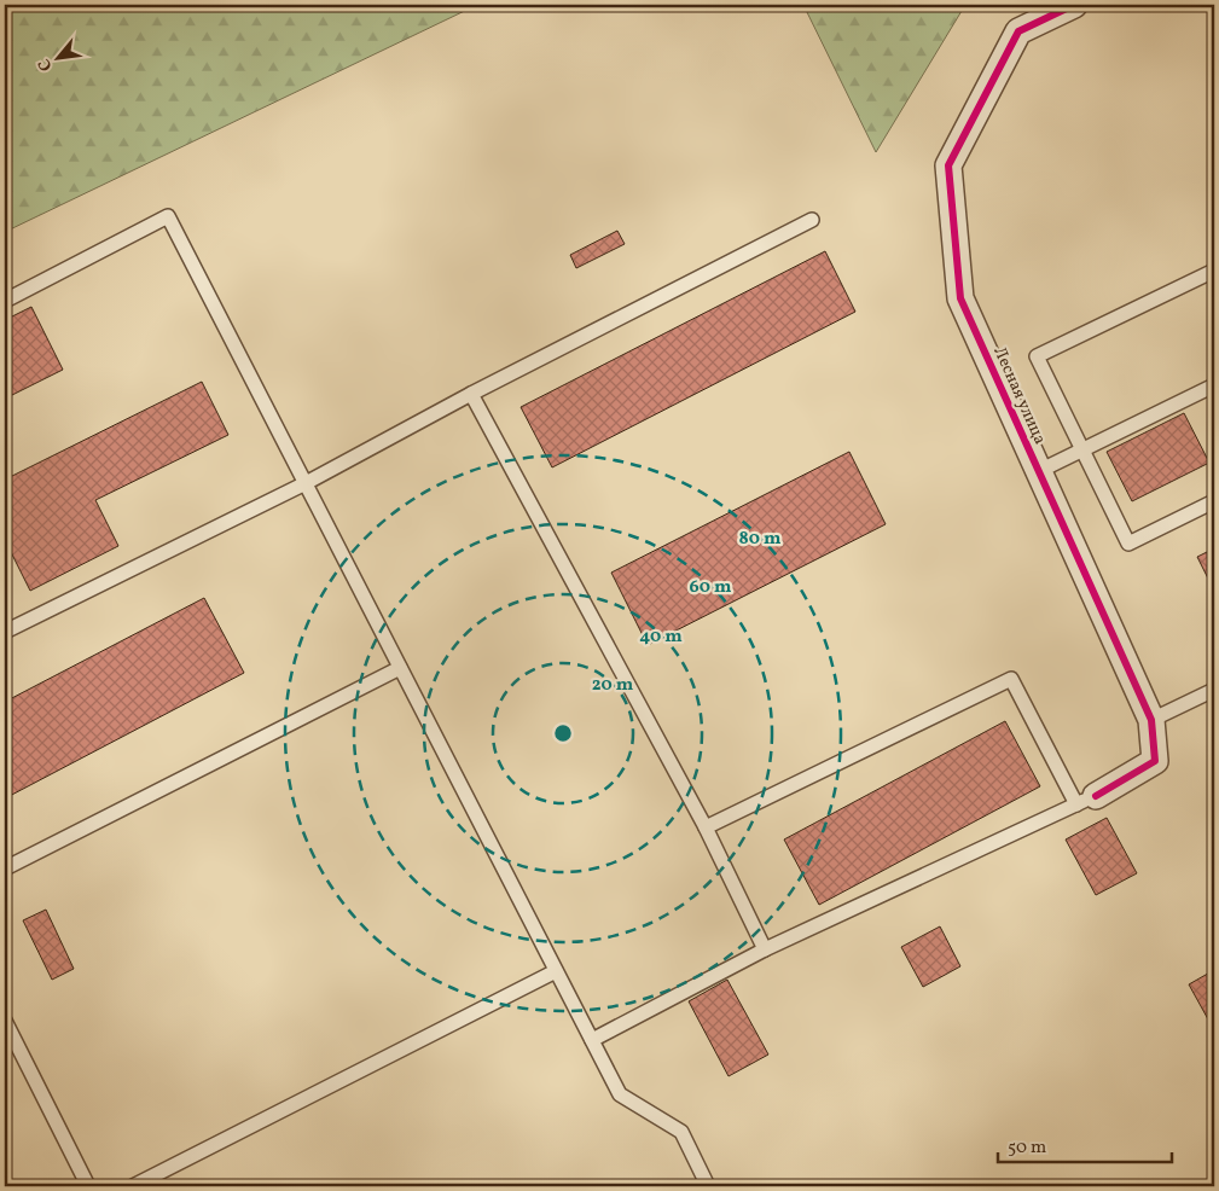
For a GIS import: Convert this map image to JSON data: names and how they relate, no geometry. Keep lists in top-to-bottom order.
{
  "streets": {
    "street": ["Лесная улица"]
  },
  "scale_bar": "50 m",
  "north": "bottom left",
  "rings": [
    "80 m",
    "60 m",
    "40 m",
    "20 m"
  ]
}
